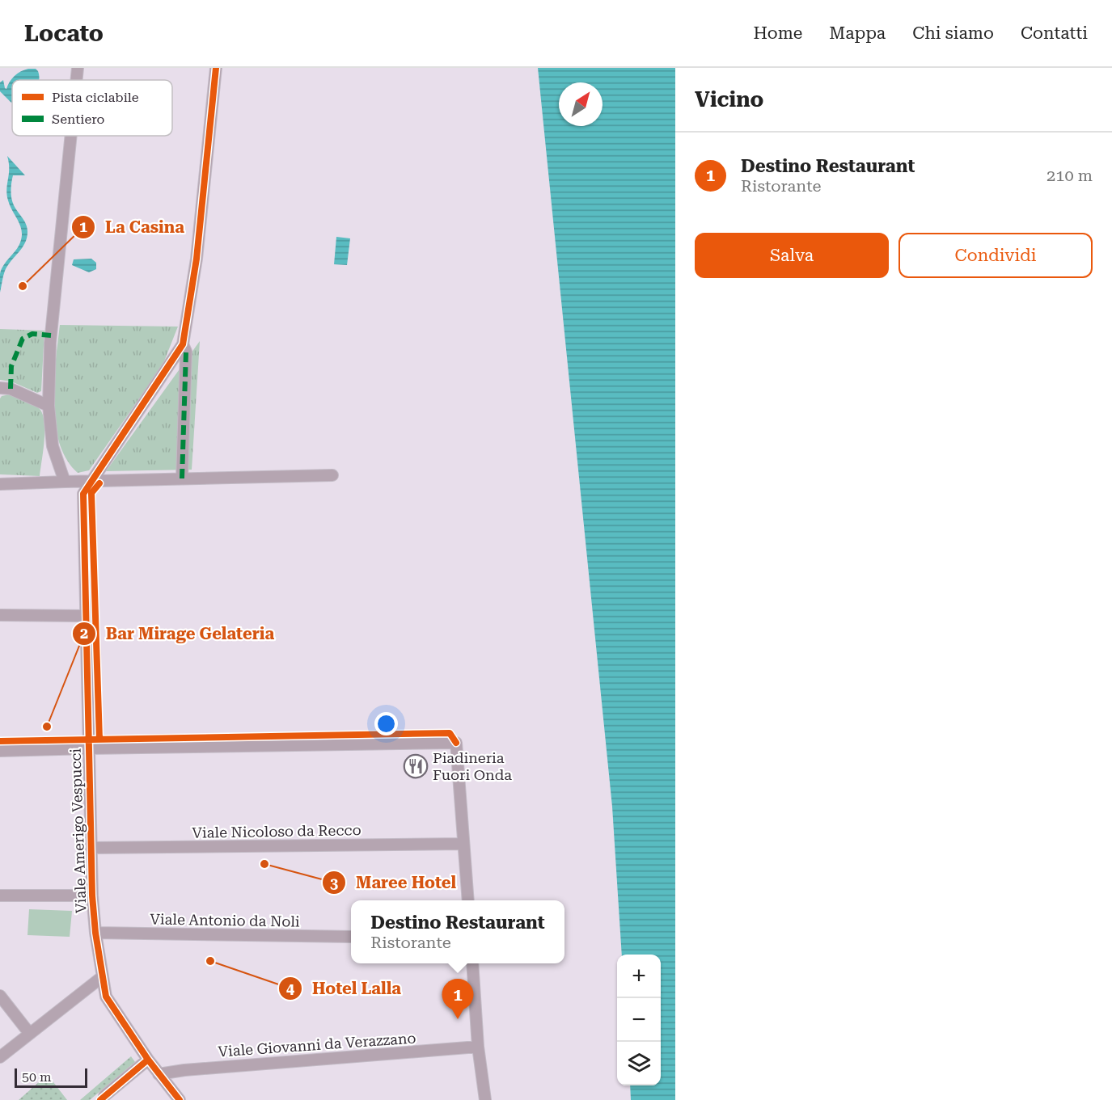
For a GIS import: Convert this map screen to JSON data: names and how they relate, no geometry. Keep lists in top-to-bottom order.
{
  "streets": {
    "street": [
      "Viale Amerigo Vespucci",
      "Viale Nicoloso da Recco",
      "Viale Antonio da Noli",
      "Viale Giovanni da Verazzano"
    ]
  },
  "crossings": [
    ["Viale Amerigo Vespucci", "Viale Nicoloso da Recco"],
    ["Viale Amerigo Vespucci", "Viale Antonio da Noli"],
    ["Viale Amerigo Vespucci", "Viale Giovanni da Verazzano"]
  ],
  "places": {
    "other": [
      "La Casina",
      "Bar Mirage Gelateria",
      "Maree Hotel",
      "Hotel Lalla"
    ],
    "restaurant": ["Piadineria Fuori Onda"]
  },
  "legend": ["Pista ciclabile", "Sentiero"],
  "scale_bar": "50 m",
  "north": "top right",
  "page": {
    "header": "Locato",
    "nav": [
      "Home",
      "Mappa",
      "Chi siamo",
      "Contatti"
    ],
    "heading": "Vicino",
    "list": [
      {
        "mark": "1",
        "name": "Destino Restaurant",
        "note": "Ristorante",
        "value": "210 m"
      }
    ],
    "buttons": ["Salva", "Condividi"],
    "popup": ["Destino Restaurant", "Ristorante"],
    "map_buttons": ["+", "−"],
    "pins": "1",
    "scale": "50 m"
  }
}
